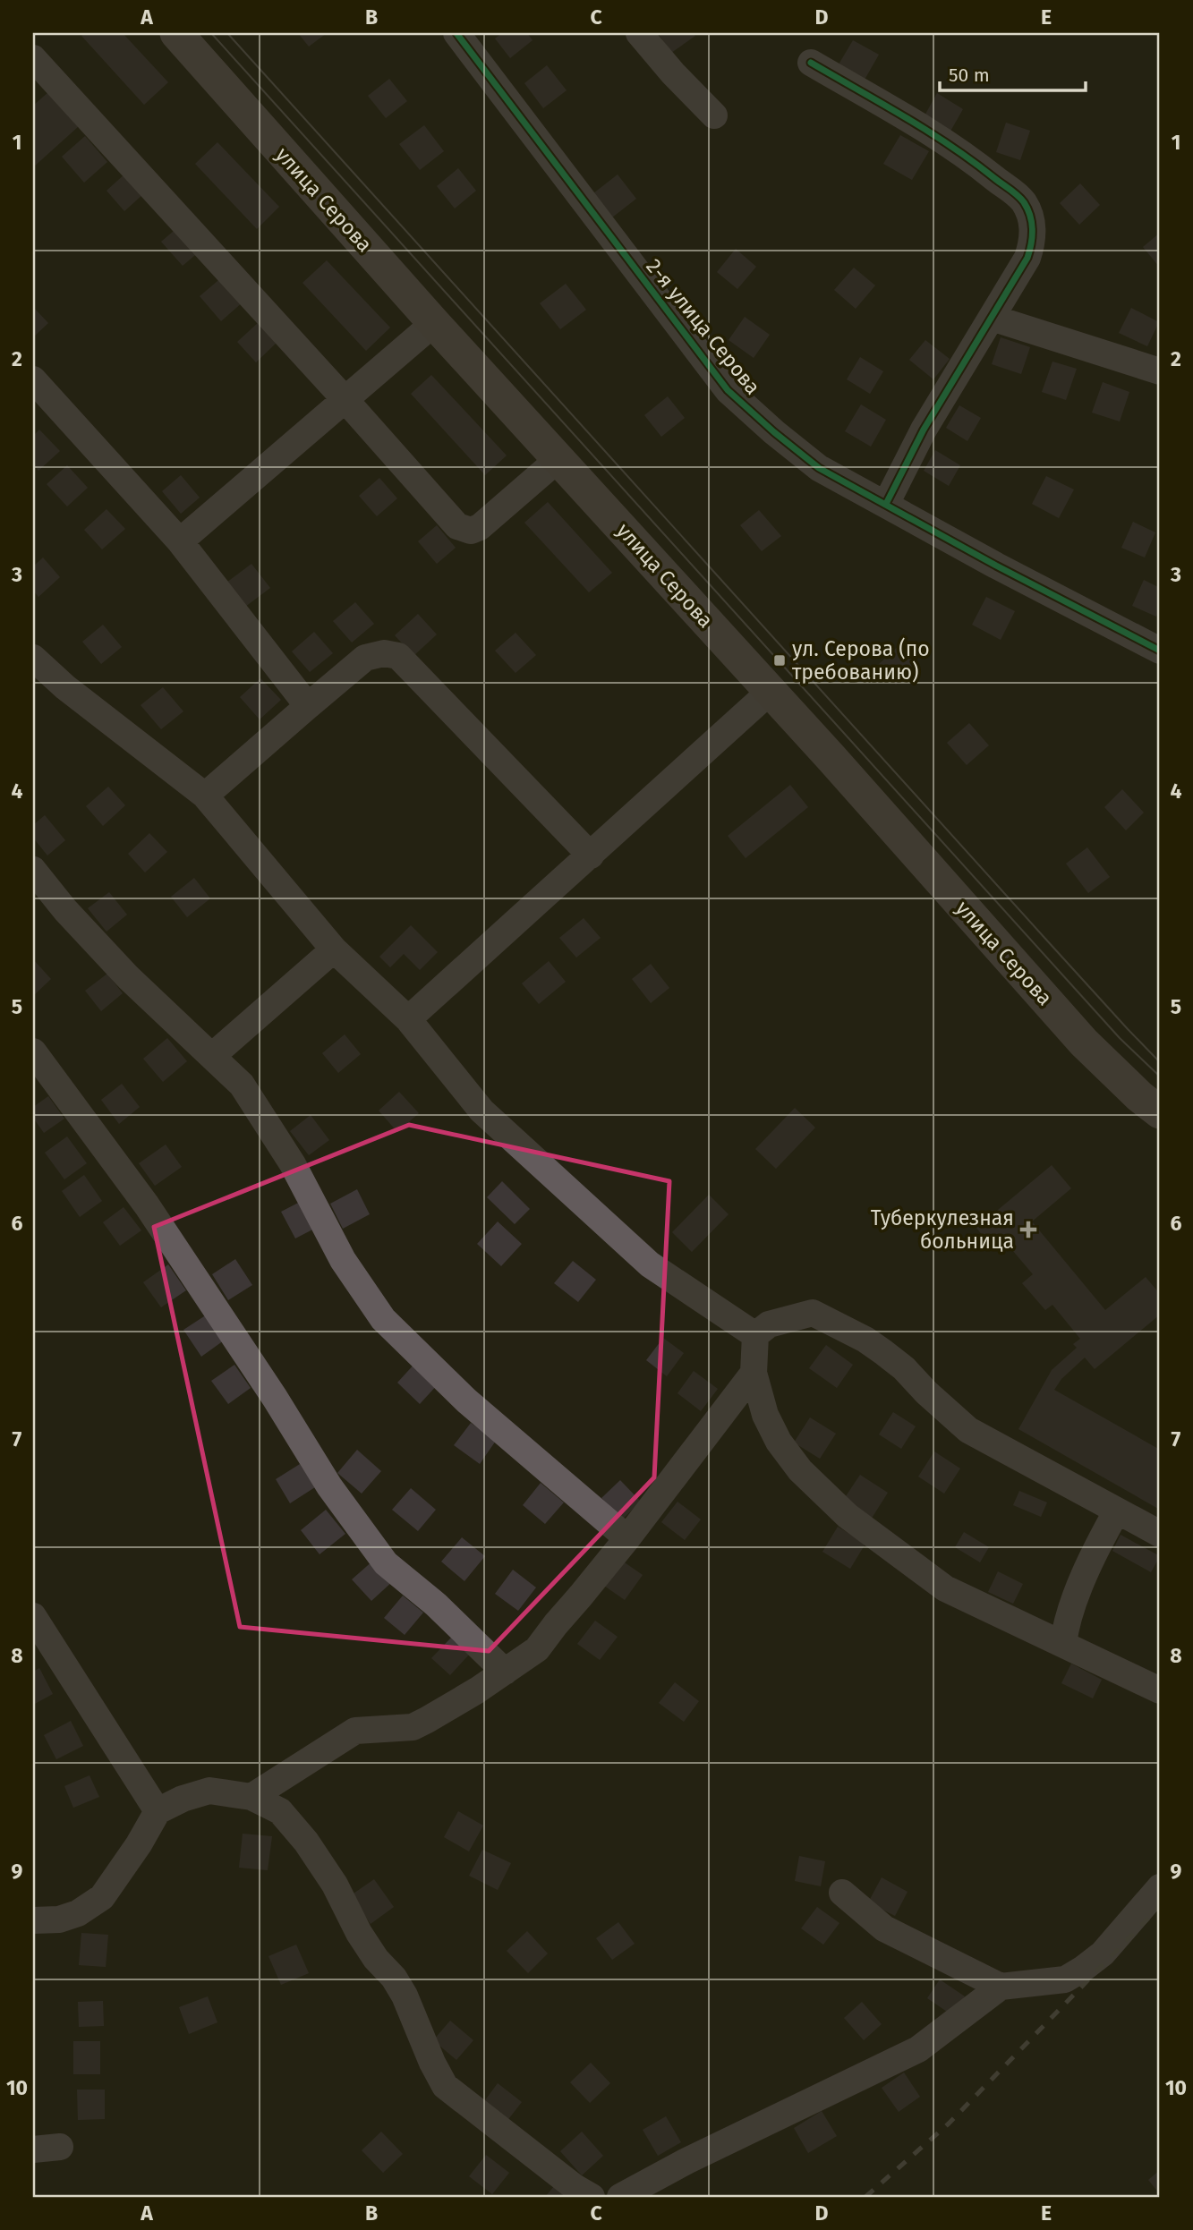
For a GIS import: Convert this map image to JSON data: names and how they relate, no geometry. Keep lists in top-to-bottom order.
{
  "streets": {
    "main road": ["улица Серова"],
    "street": ["2-я улица Серова"]
  },
  "places": {
    "transit": ["ул. Серова (по требованию)"],
    "health": ["Туберкулезная больница"]
  },
  "scale_bar": "50 m",
  "grid": {
    "columns": [
      "A",
      "B",
      "C",
      "D",
      "E"
    ],
    "rows": [
      "1",
      "2",
      "3",
      "4",
      "5",
      "6",
      "7",
      "8",
      "9",
      "10"
    ]
  }
}
